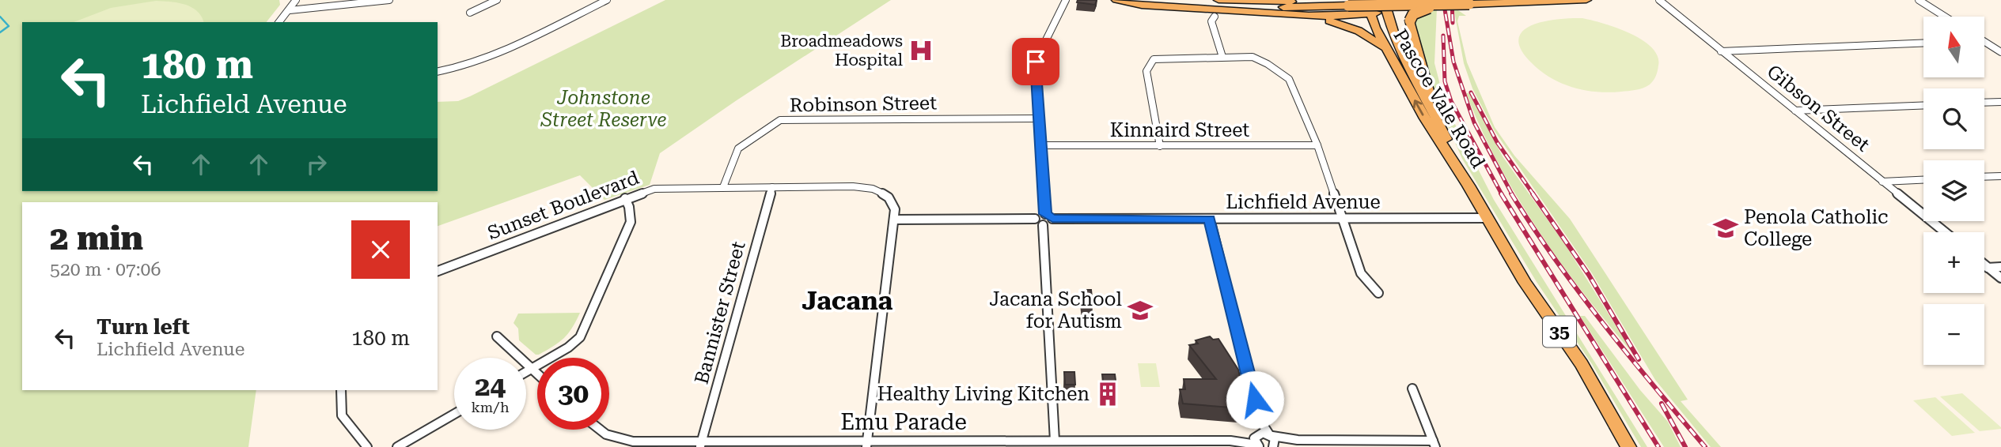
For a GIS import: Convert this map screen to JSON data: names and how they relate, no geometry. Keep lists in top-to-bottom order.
{
  "streets": {
    "main road": ["Pascoe Vale Road", "35"],
    "street": [
      "Robinson Street",
      "Gibson Street",
      "Kinnaird Street",
      "Lichfield Avenue",
      "Sunset Boulevard",
      "Bannister Street",
      "Emu Parade"
    ]
  },
  "crossings": [
    ["Pascoe Vale Road", "Lichfield Avenue"],
    ["Robinson Street", "Sunset Boulevard"],
    ["Sunset Boulevard", "Bannister Street"],
    ["Bannister Street", "Emu Parade"]
  ],
  "districts": ["Jacana"],
  "parks": ["Johnstone Street Reserve"],
  "places": {
    "hospital": ["Broadmeadows Hospital"],
    "school or university": ["Penola Catholic College", "Jacana School for Autism"],
    "building": ["Healthy Living Kitchen"]
  },
  "north": "top",
  "page": {
    "map_buttons": ["+", "−"],
    "turn": ["180 m", "Lichfield Avenue"],
    "heading": ["2 min", "520 m · 07:06"],
    "list": [
      {
        "name": "Turn left",
        "note": "Lichfield Avenue",
        "value": "180 m"
      }
    ],
    "speed": "24 km/h",
    "limit": "30"
  }
}
